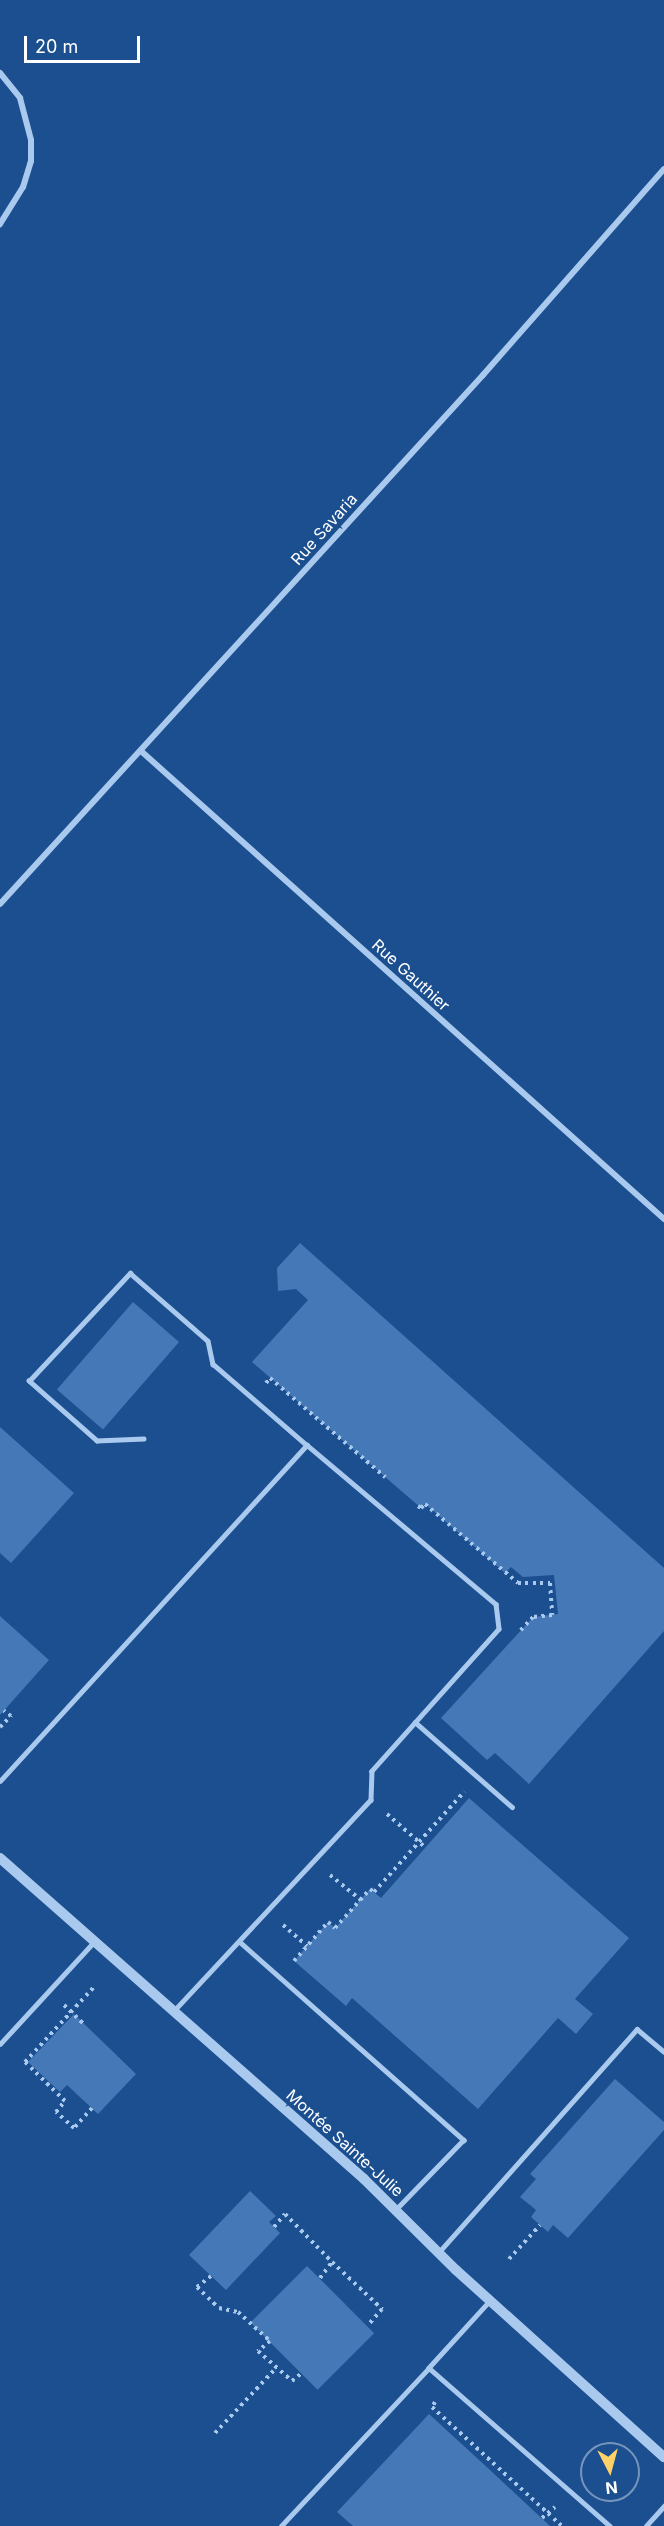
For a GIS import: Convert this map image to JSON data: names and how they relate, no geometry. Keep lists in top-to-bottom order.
{
  "streets": {
    "street": ["Rue Savaria", "Rue Gauthier", "Montée Sainte-Julie"]
  },
  "crossings": [
    ["Rue Savaria", "Rue Gauthier"]
  ],
  "scale_bar": "20 m",
  "north": "bottom"
}
